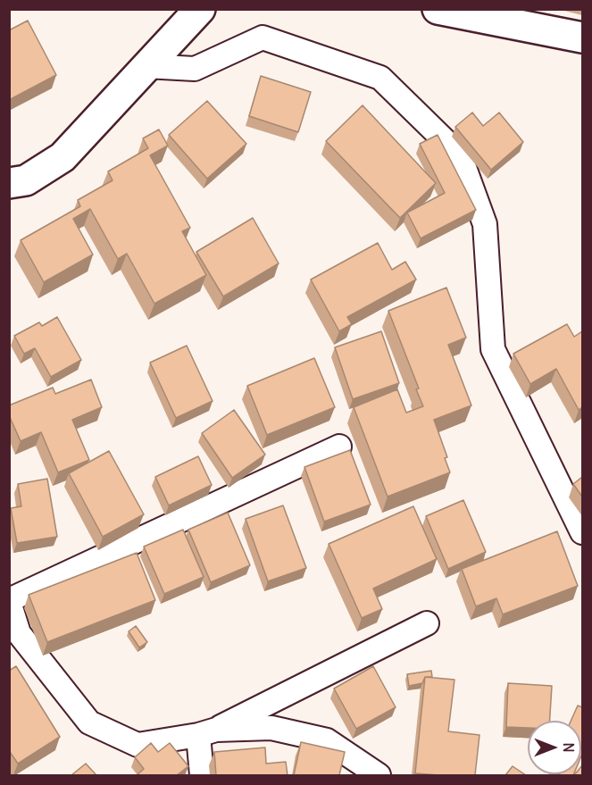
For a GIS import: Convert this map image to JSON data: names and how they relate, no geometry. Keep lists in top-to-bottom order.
{
  "north": "right"
}
